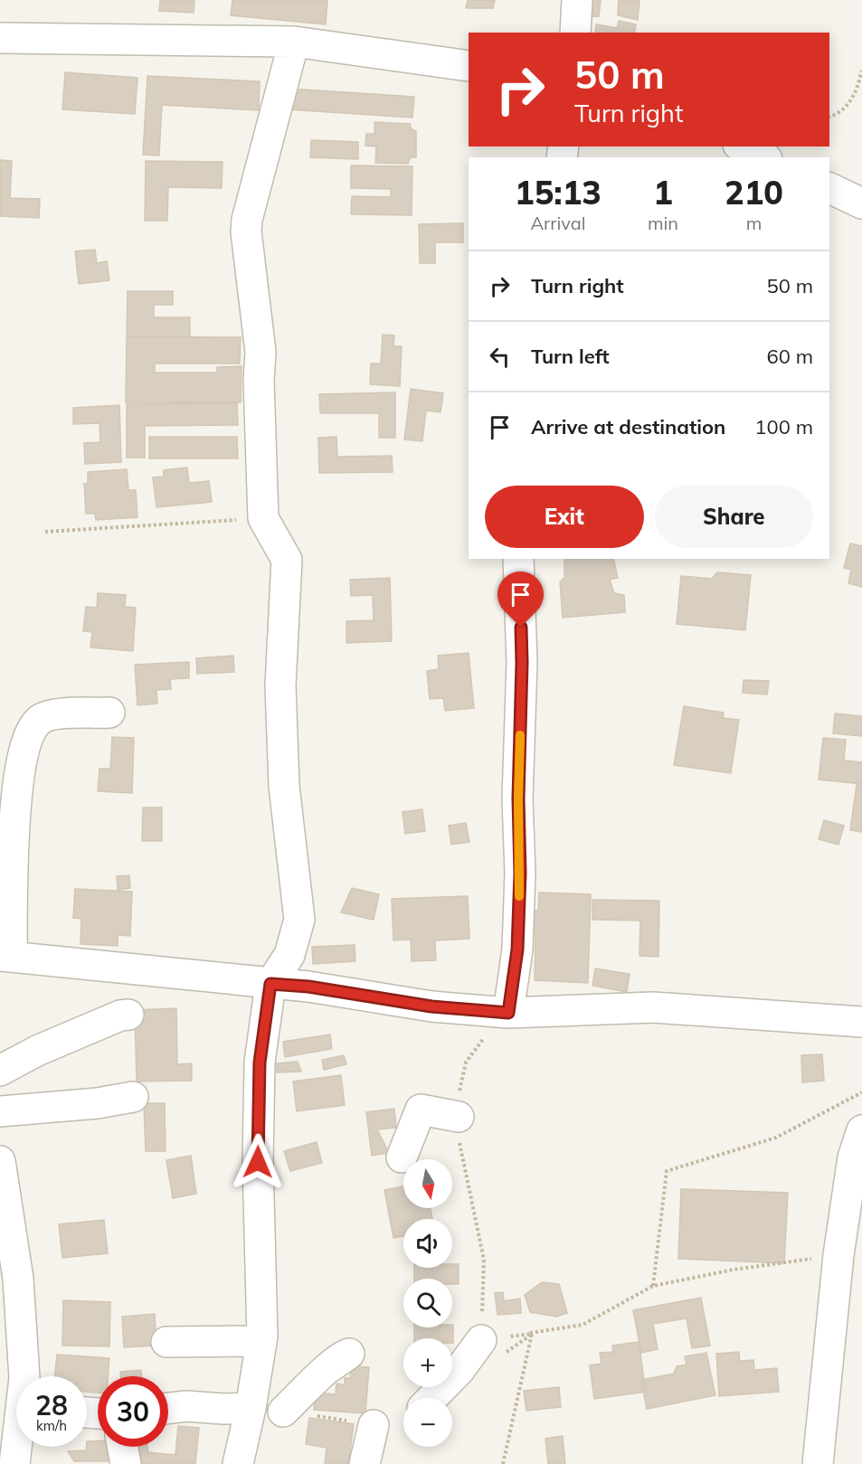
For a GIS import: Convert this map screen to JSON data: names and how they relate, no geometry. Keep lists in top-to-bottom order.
{
  "north": "bottom",
  "page": {
    "turn": ["50 m", "Turn right"],
    "eta": [
      "15:13",
      "Arrival",
      "1",
      "min",
      "210",
      "m"
    ],
    "list": [
      {
        "name": "Turn right",
        "value": "50 m"
      },
      {
        "name": "Turn left",
        "value": "60 m"
      },
      {
        "name": "Arrive at destination",
        "value": "100 m"
      }
    ],
    "buttons": ["Exit", "Share"],
    "map_buttons": ["+", "−"],
    "speed": "28 km/h",
    "limit": "30"
  }
}
